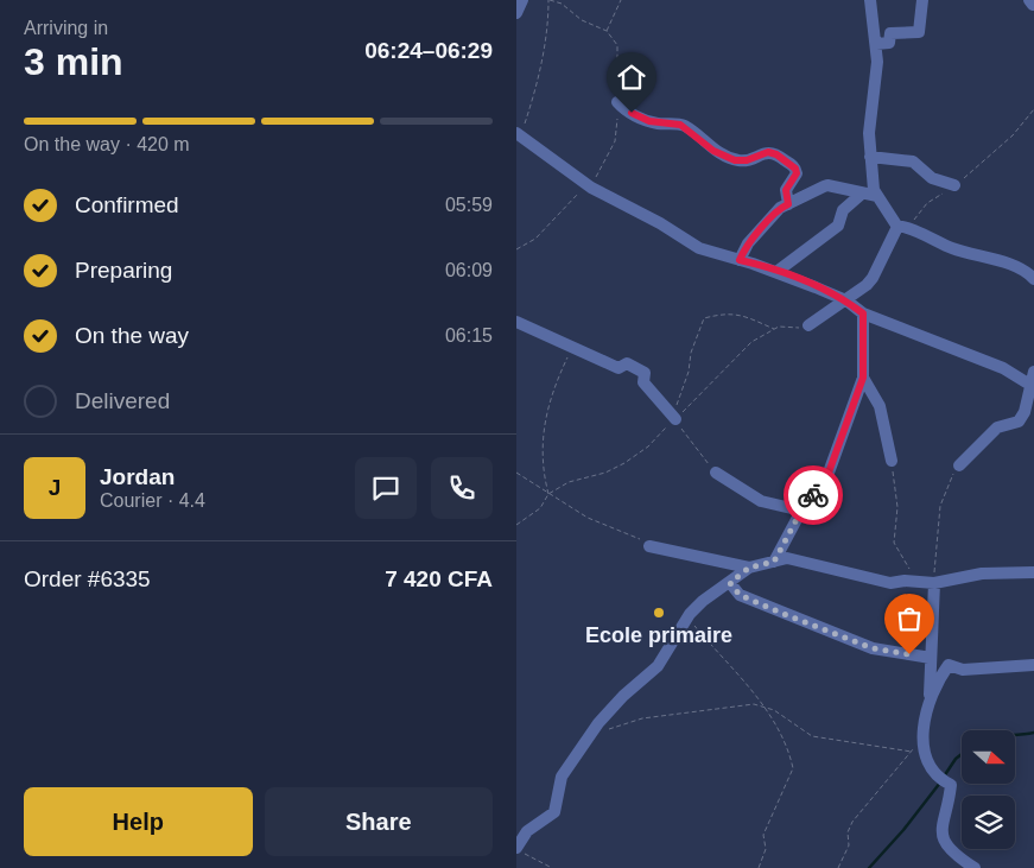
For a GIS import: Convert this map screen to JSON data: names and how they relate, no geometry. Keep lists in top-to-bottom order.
{
  "places": ["Ecole primaire"],
  "north": "right",
  "page": {
    "heading": ["3 min", "Arriving in", "06:24–06:29"],
    "panel": [
      "Jordan",
      "Courier · 4.4",
      "Order #6335",
      "7 420 CFA"
    ],
    "bar": "On the way · 420 m",
    "list": [
      ["Confirmed", "05:59"],
      ["Preparing", "06:09"],
      ["On the way", "06:15"],
      "Delivered"
    ],
    "round": "J",
    "buttons": ["Help", "Share"]
  }
}
